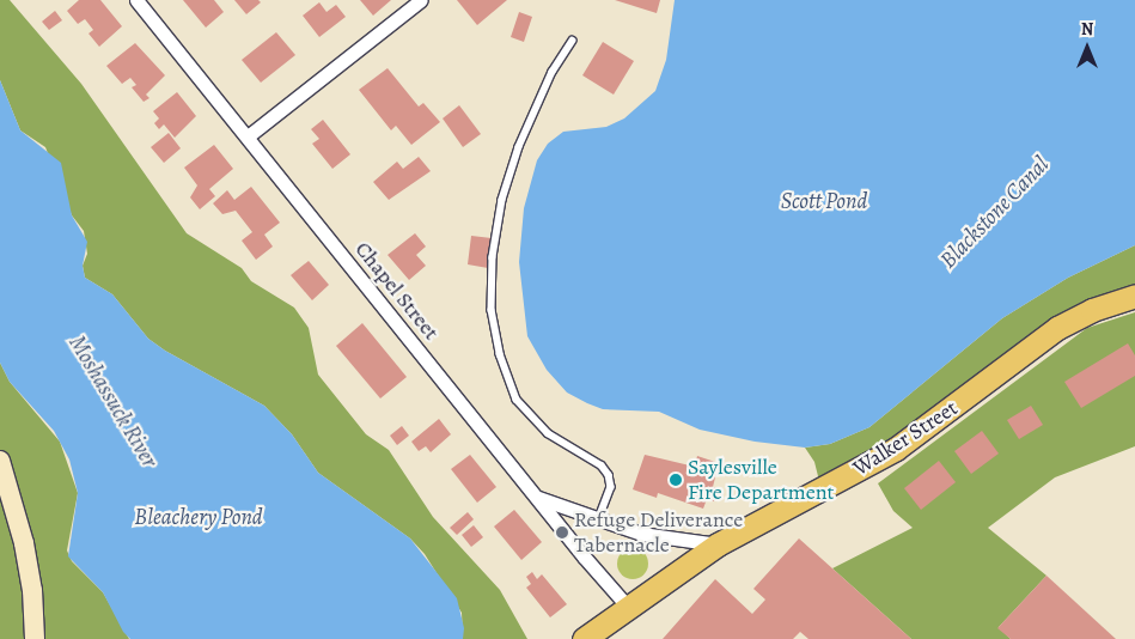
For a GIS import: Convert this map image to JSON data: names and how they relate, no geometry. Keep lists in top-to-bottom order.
{
  "streets": {
    "main road": ["Walker Street"],
    "street": ["Chapel Street"]
  },
  "crossings": [
    ["Chapel Street", "Walker Street"]
  ],
  "water": [
    "Scott Pond",
    "Blackstone Canal",
    "Moshassuck River",
    "Bleachery Pond"
  ],
  "places": ["Saylesville Fire Department", "Refuge Deliverance Tabernacle"],
  "north": "top"
}
